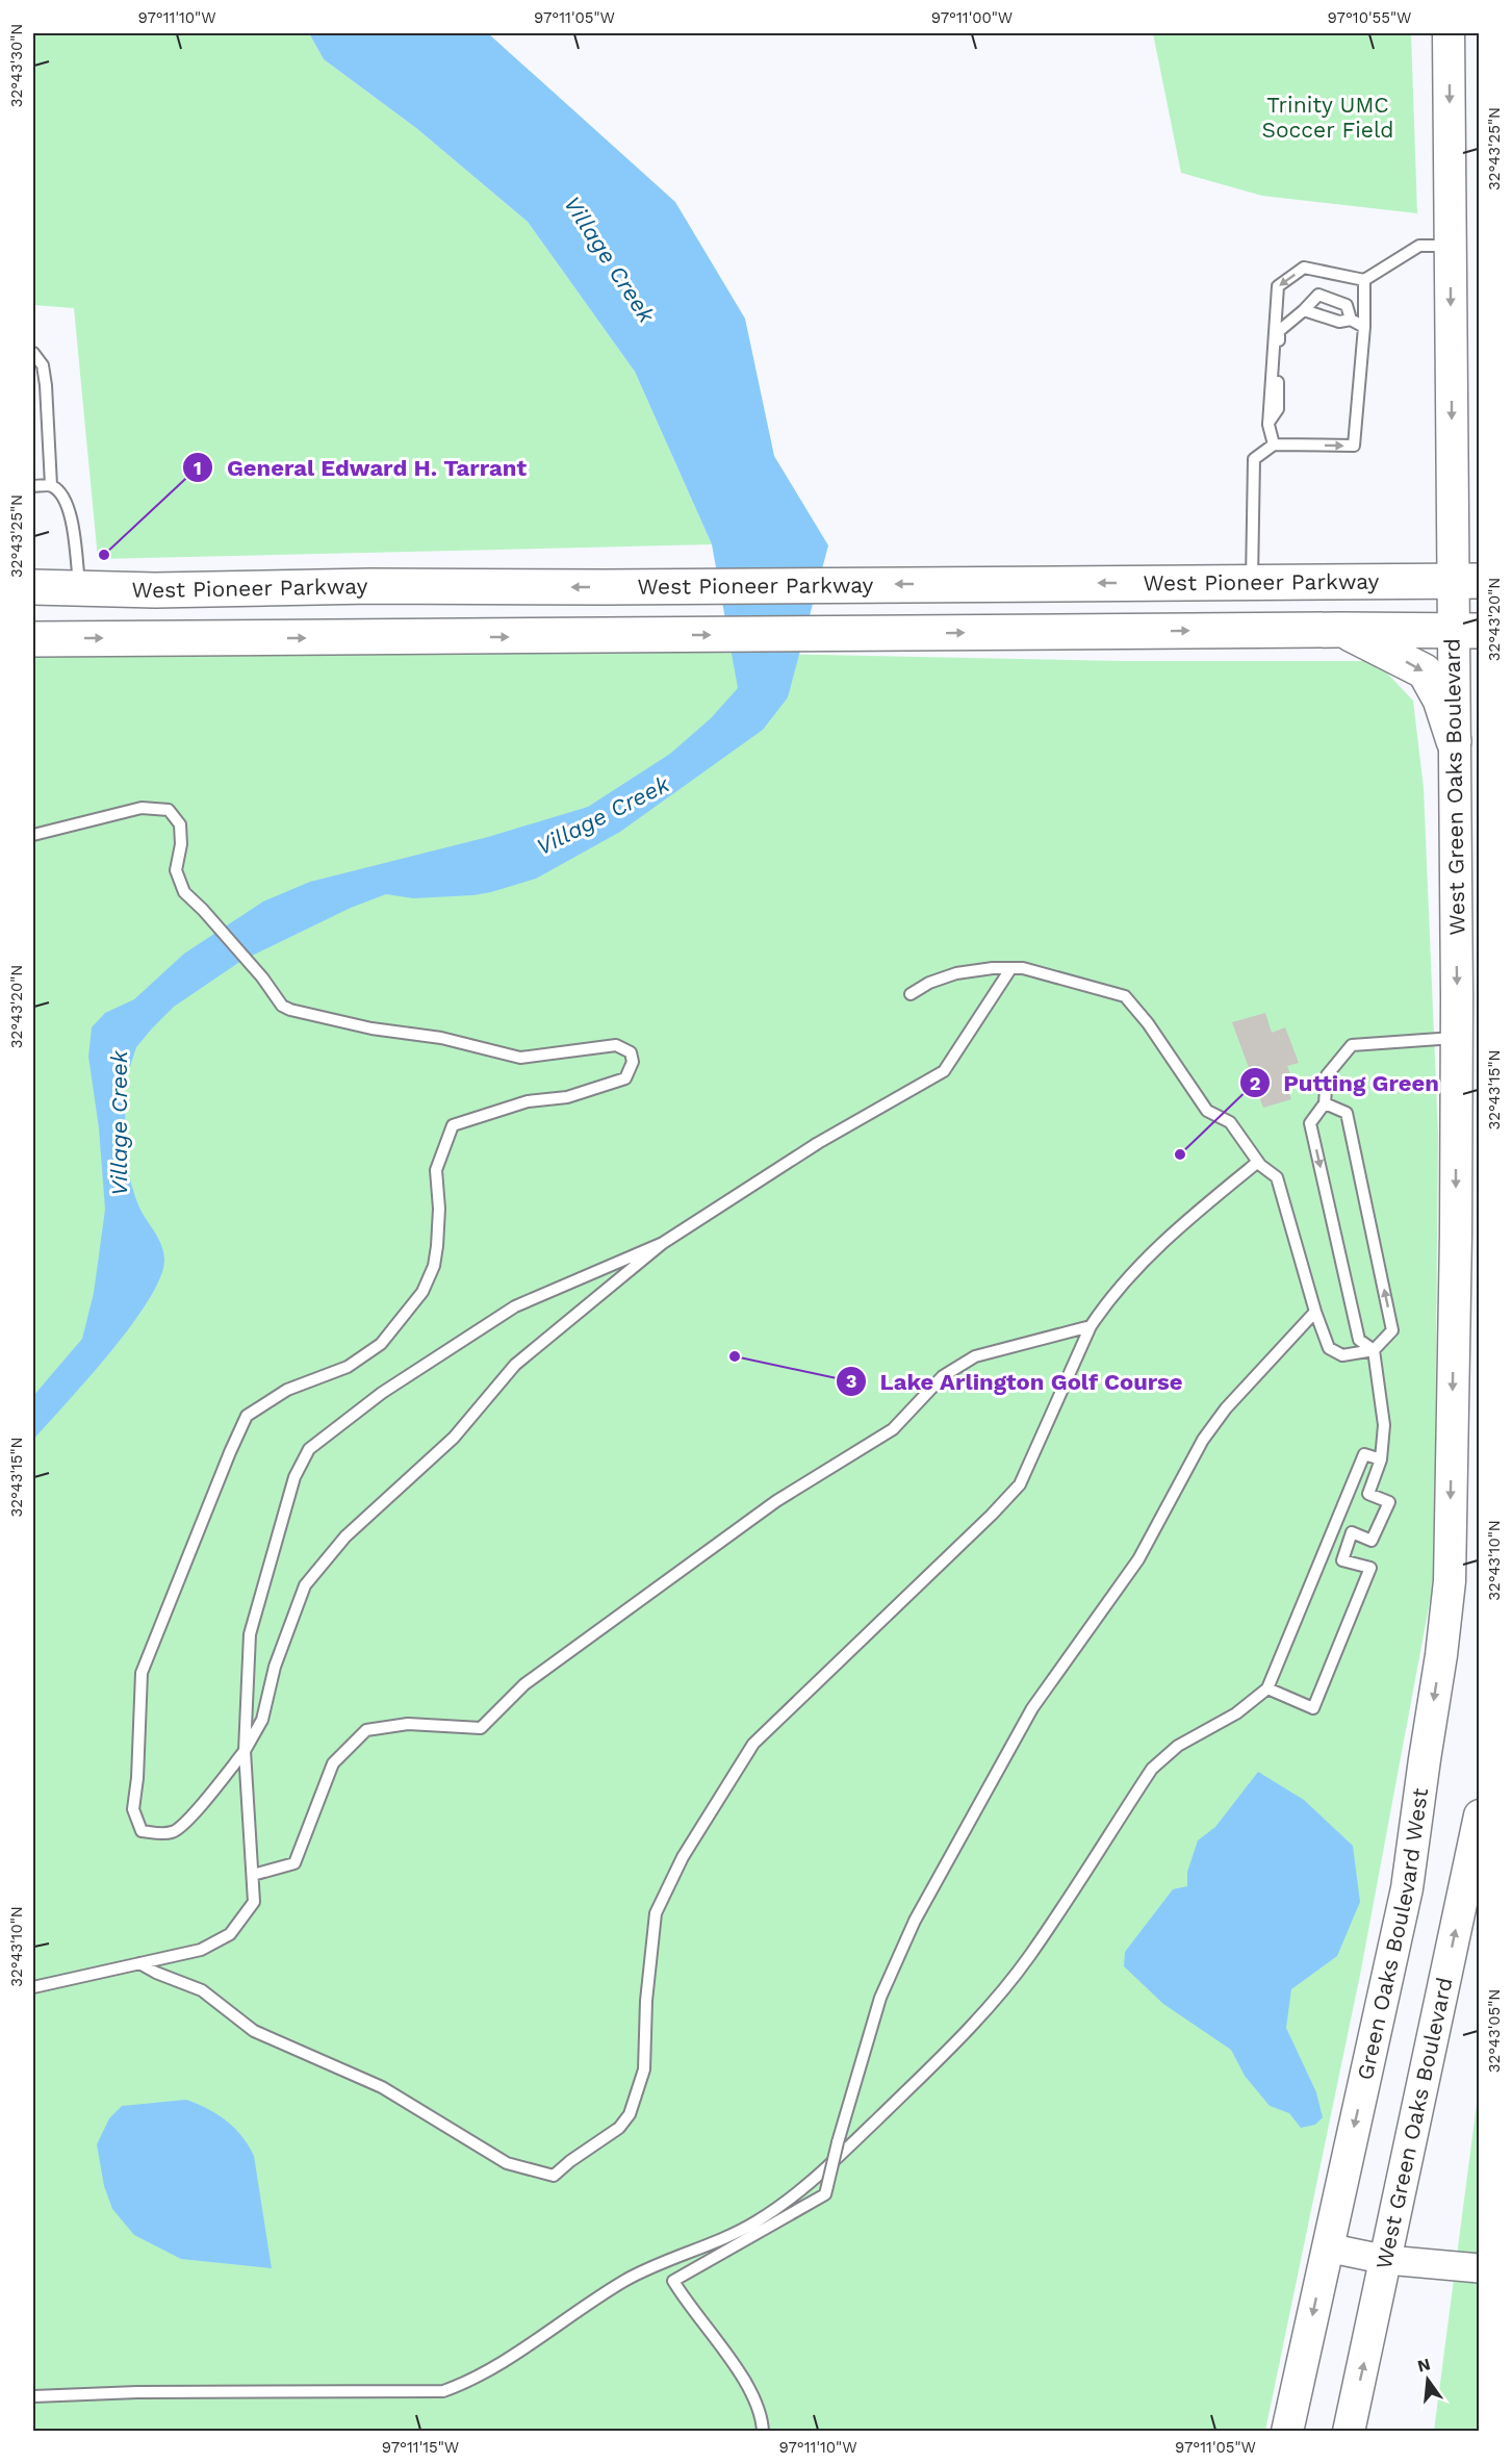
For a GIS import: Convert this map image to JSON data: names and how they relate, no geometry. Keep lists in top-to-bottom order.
{
  "streets": {
    "main road": ["West Pioneer Parkway", "West Green Oaks Boulevard", "Green Oaks Boulevard West"]
  },
  "crossings": [
    ["West Pioneer Parkway", "West Green Oaks Boulevard"],
    ["West Green Oaks Boulevard", "Green Oaks Boulevard West"]
  ],
  "one_way": ["Green Oaks Boulevard West"],
  "water": ["Village Creek"],
  "parks": ["Trinity UMC Soccer Field"],
  "places": ["General Edward H. Tarrant", "Putting Green", "Lake Arlington Golf Course"],
  "north": "top",
  "coordinates": [
    "97°11'10\"W",
    "97°11'05\"W",
    "97°11'00\"W",
    "97°10'55\"W",
    "32°43'30\"N",
    "32°43'25\"N",
    "32°43'20\"N",
    "32°43'15\"N",
    "32°43'10\"N",
    "32°43'05\"N",
    "97°11'15\"W"
  ]
}
